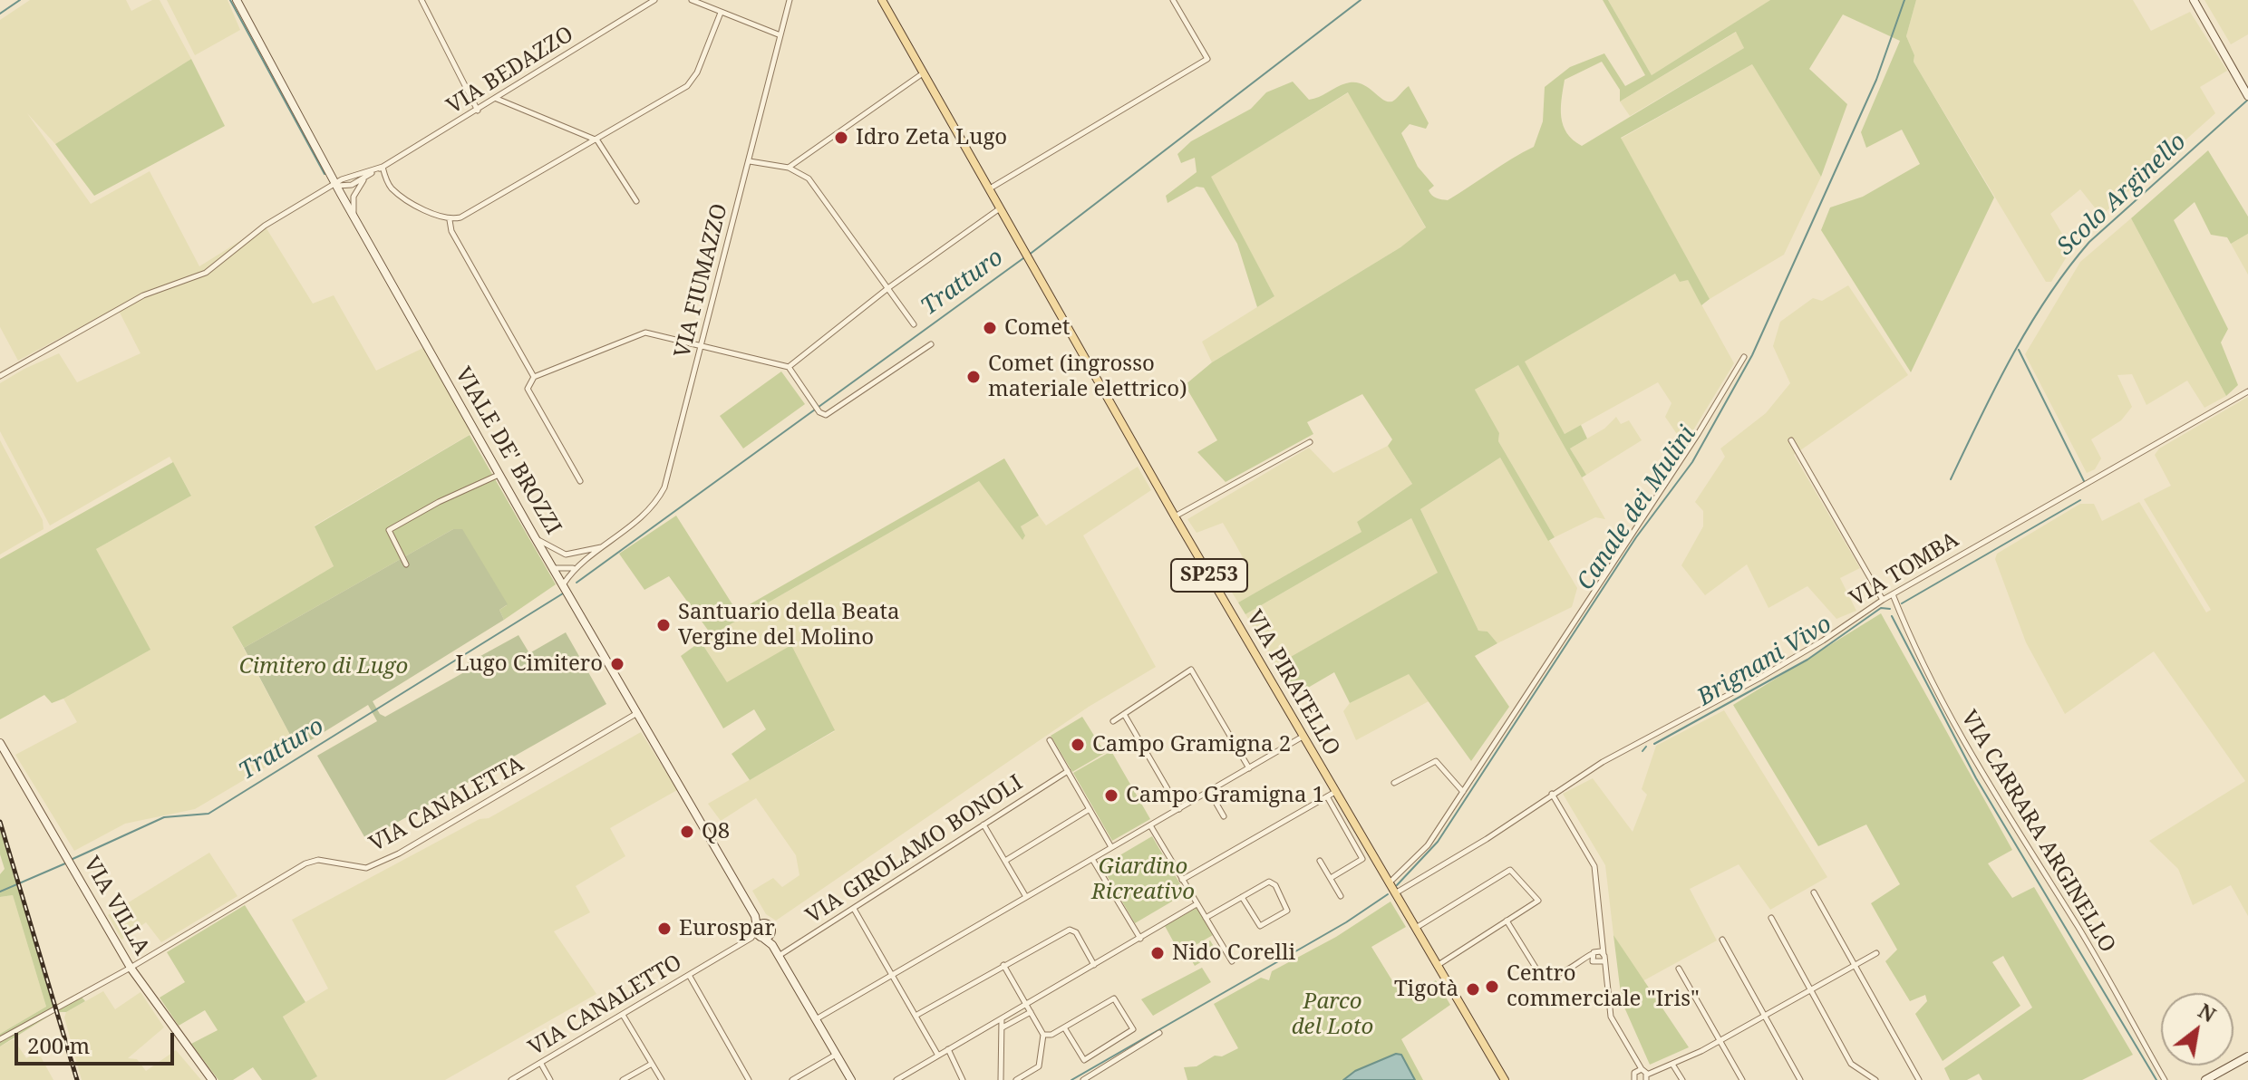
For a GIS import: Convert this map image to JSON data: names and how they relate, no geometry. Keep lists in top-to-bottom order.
{
  "streets": {
    "main road": ["SP253", "VIA PIRATELLO"],
    "street": [
      "VIA BEDAZZO",
      "VIA FIUMAZZO",
      "VIALE DE' BROZZI",
      "VIA TOMBA",
      "VIA CANALETTA",
      "VIA CARRARA ARGINELLO",
      "VIA GIROLAMO BONOLI",
      "VIA VILLA",
      "VIA CANALETTO"
    ]
  },
  "crossings": [
    ["VIA BEDAZZO", "VIALE DE' BROZZI"],
    ["VIA FIUMAZZO", "VIALE DE' BROZZI"],
    ["VIALE DE' BROZZI", "VIA CANALETTA"],
    ["VIALE DE' BROZZI", "VIA GIROLAMO BONOLI"],
    ["VIA TOMBA", "VIA PIRATELLO"],
    ["VIA TOMBA", "VIA CARRARA ARGINELLO"],
    ["VIA CANALETTA", "VIA VILLA"]
  ],
  "water": [
    "Scolo Arginello",
    "Tratturo",
    "Canale dei Mulini",
    "Brignani Vivo"
  ],
  "parks": ["Cimitero di Lugo", "Giardino Ricreativo", "Parco del Loto"],
  "places": [
    "Idro Zeta Lugo",
    "Comet",
    "Comet (ingrosso materiale elettrico)",
    "Santuario della Beata Vergine del Molino",
    "Lugo Cimitero",
    "Campo Gramigna 2",
    "Campo Gramigna 1",
    "Q8",
    "Eurospar",
    "Nido Corelli",
    "Centro commerciale \"Iris\"",
    "Tigotà"
  ],
  "scale_bar": "200 m",
  "north": "top right"
}
